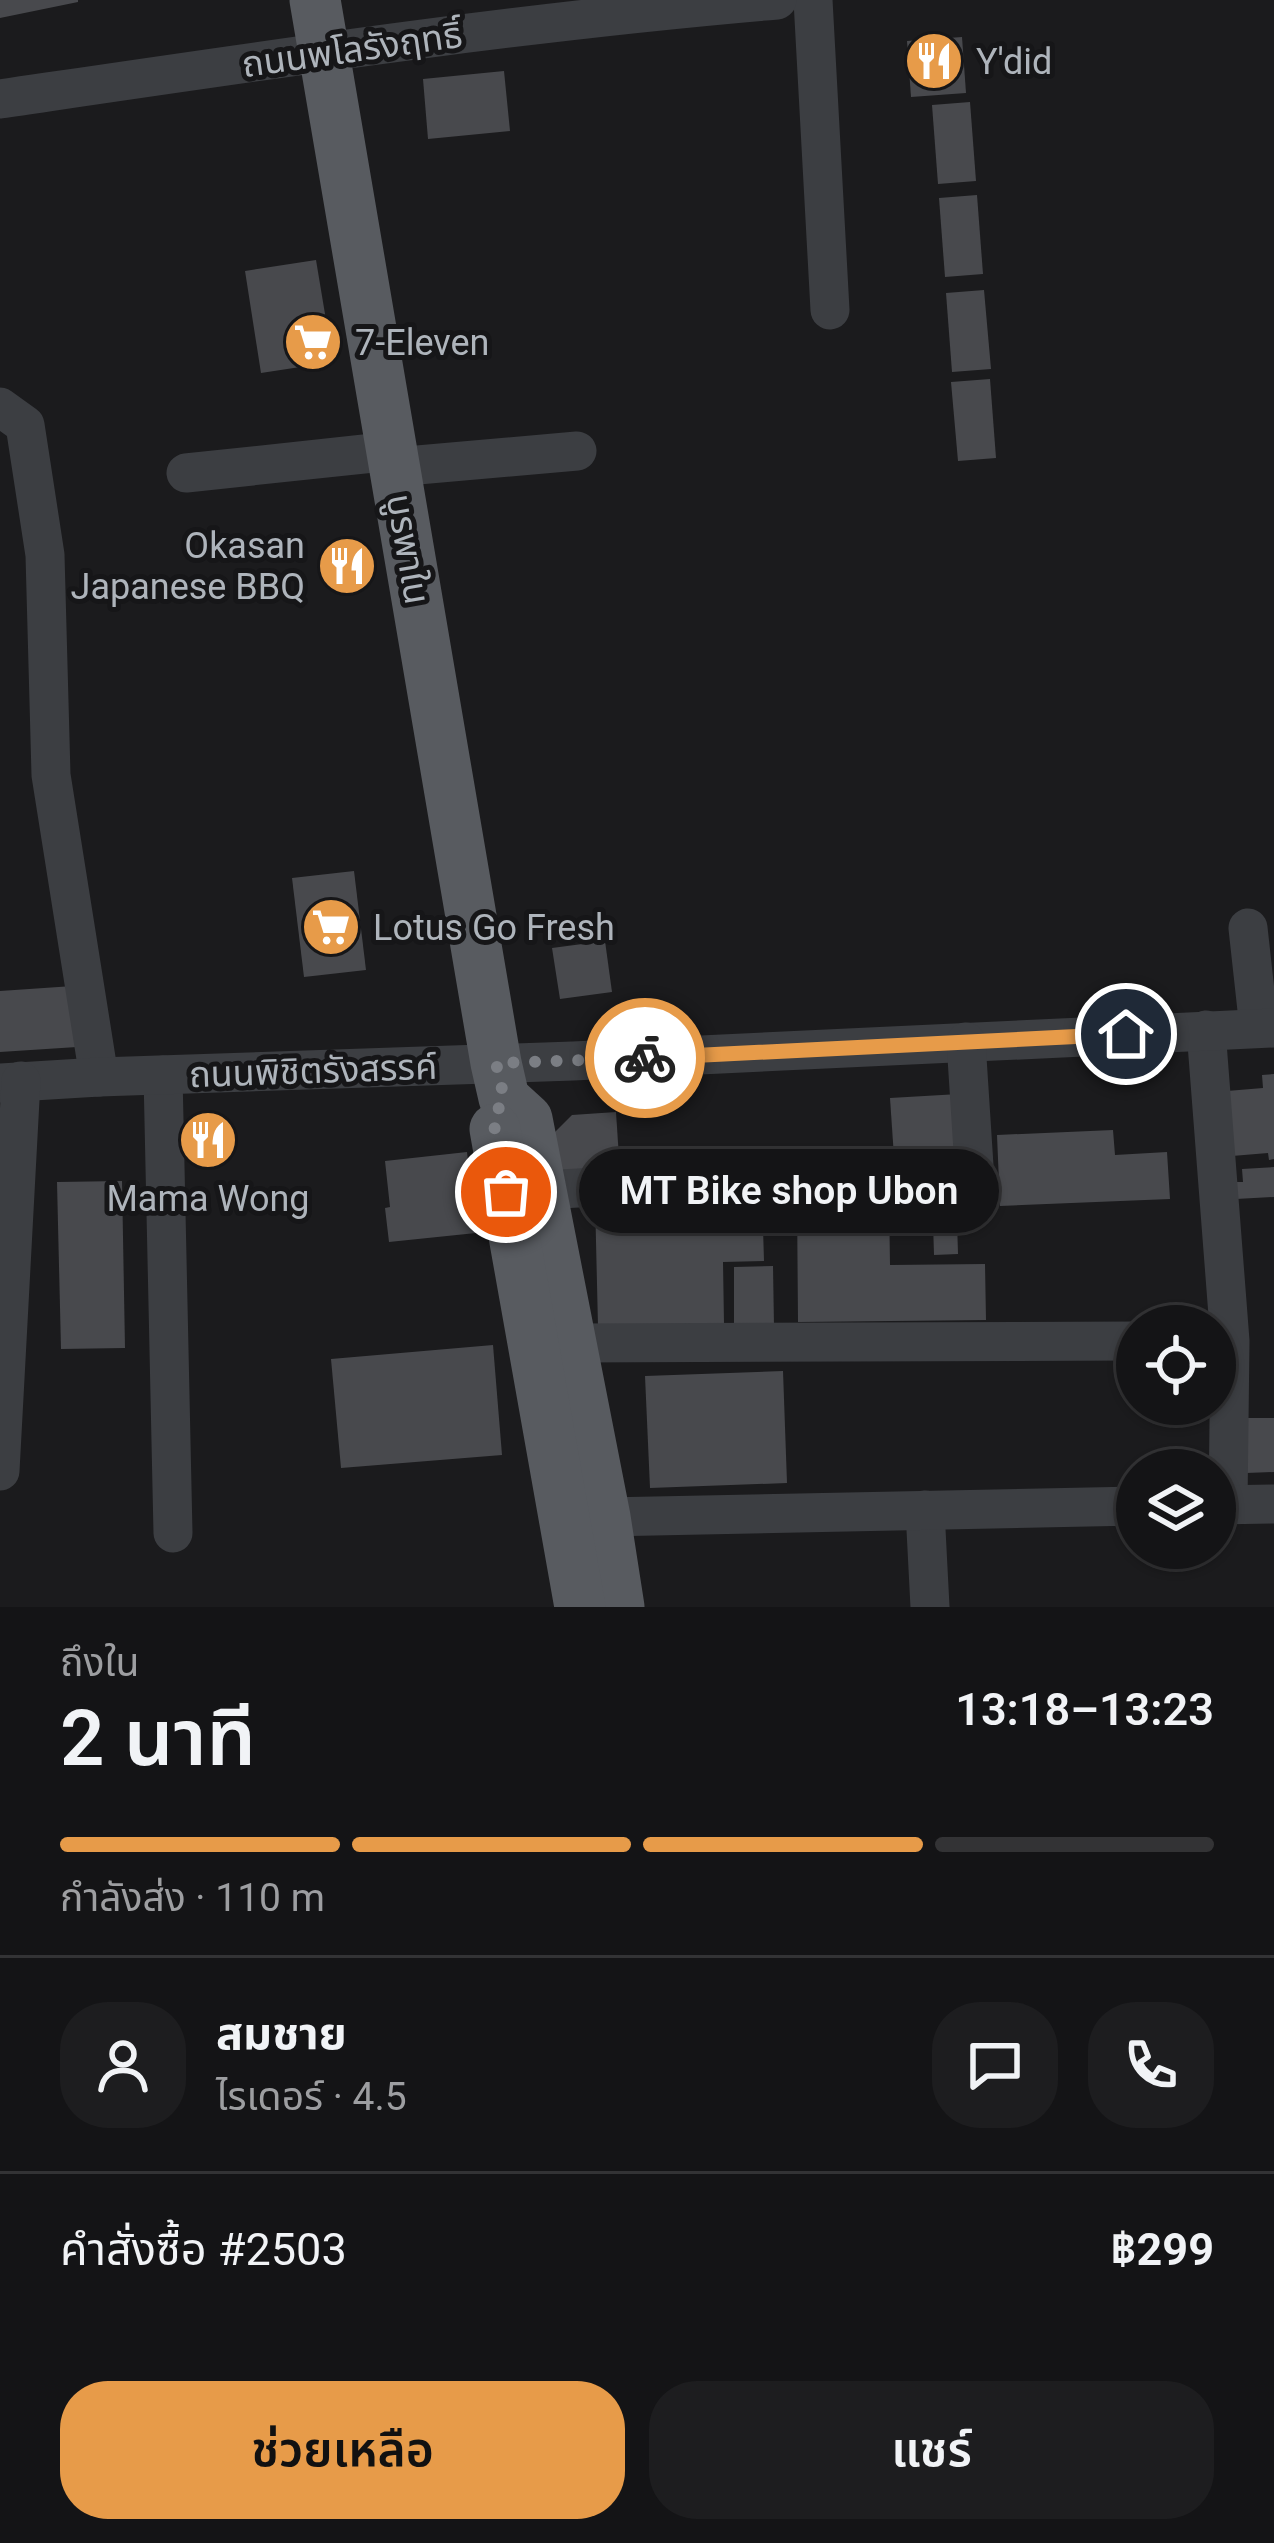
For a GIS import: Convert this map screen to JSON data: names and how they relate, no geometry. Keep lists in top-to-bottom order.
{
  "streets": {
    "main road": ["บูรพาใน"],
    "street": ["ถนนพโลรังฤทธิ์", "ถนนพิชิตรังสรรค์"]
  },
  "crossings": [
    ["ถนนพโลรังฤทธิ์", "บูรพาใน"],
    ["บูรพาใน", "ถนนพิชิตรังสรรค์"]
  ],
  "places": {
    "restaurant": ["Y'did", "Okasan Japanese BBQ", "Mama Wong"],
    "supermarket": ["7-Eleven", "Lotus Go Fresh"],
    "other": ["MT Bike shop Ubon"]
  },
  "page": {
    "bubble": "MT Bike shop Ubon",
    "heading": ["2 นาที", "ถึงใน", "13:18–13:23"],
    "panel": [
      "สมชาย",
      "ไรเดอร์ · 4.5",
      "คำสั่งซื้อ #2503",
      "฿299"
    ],
    "bar": "กำลังส่ง · 110 m",
    "buttons": ["ช่วยเหลือ", "แชร์"]
  }
}
